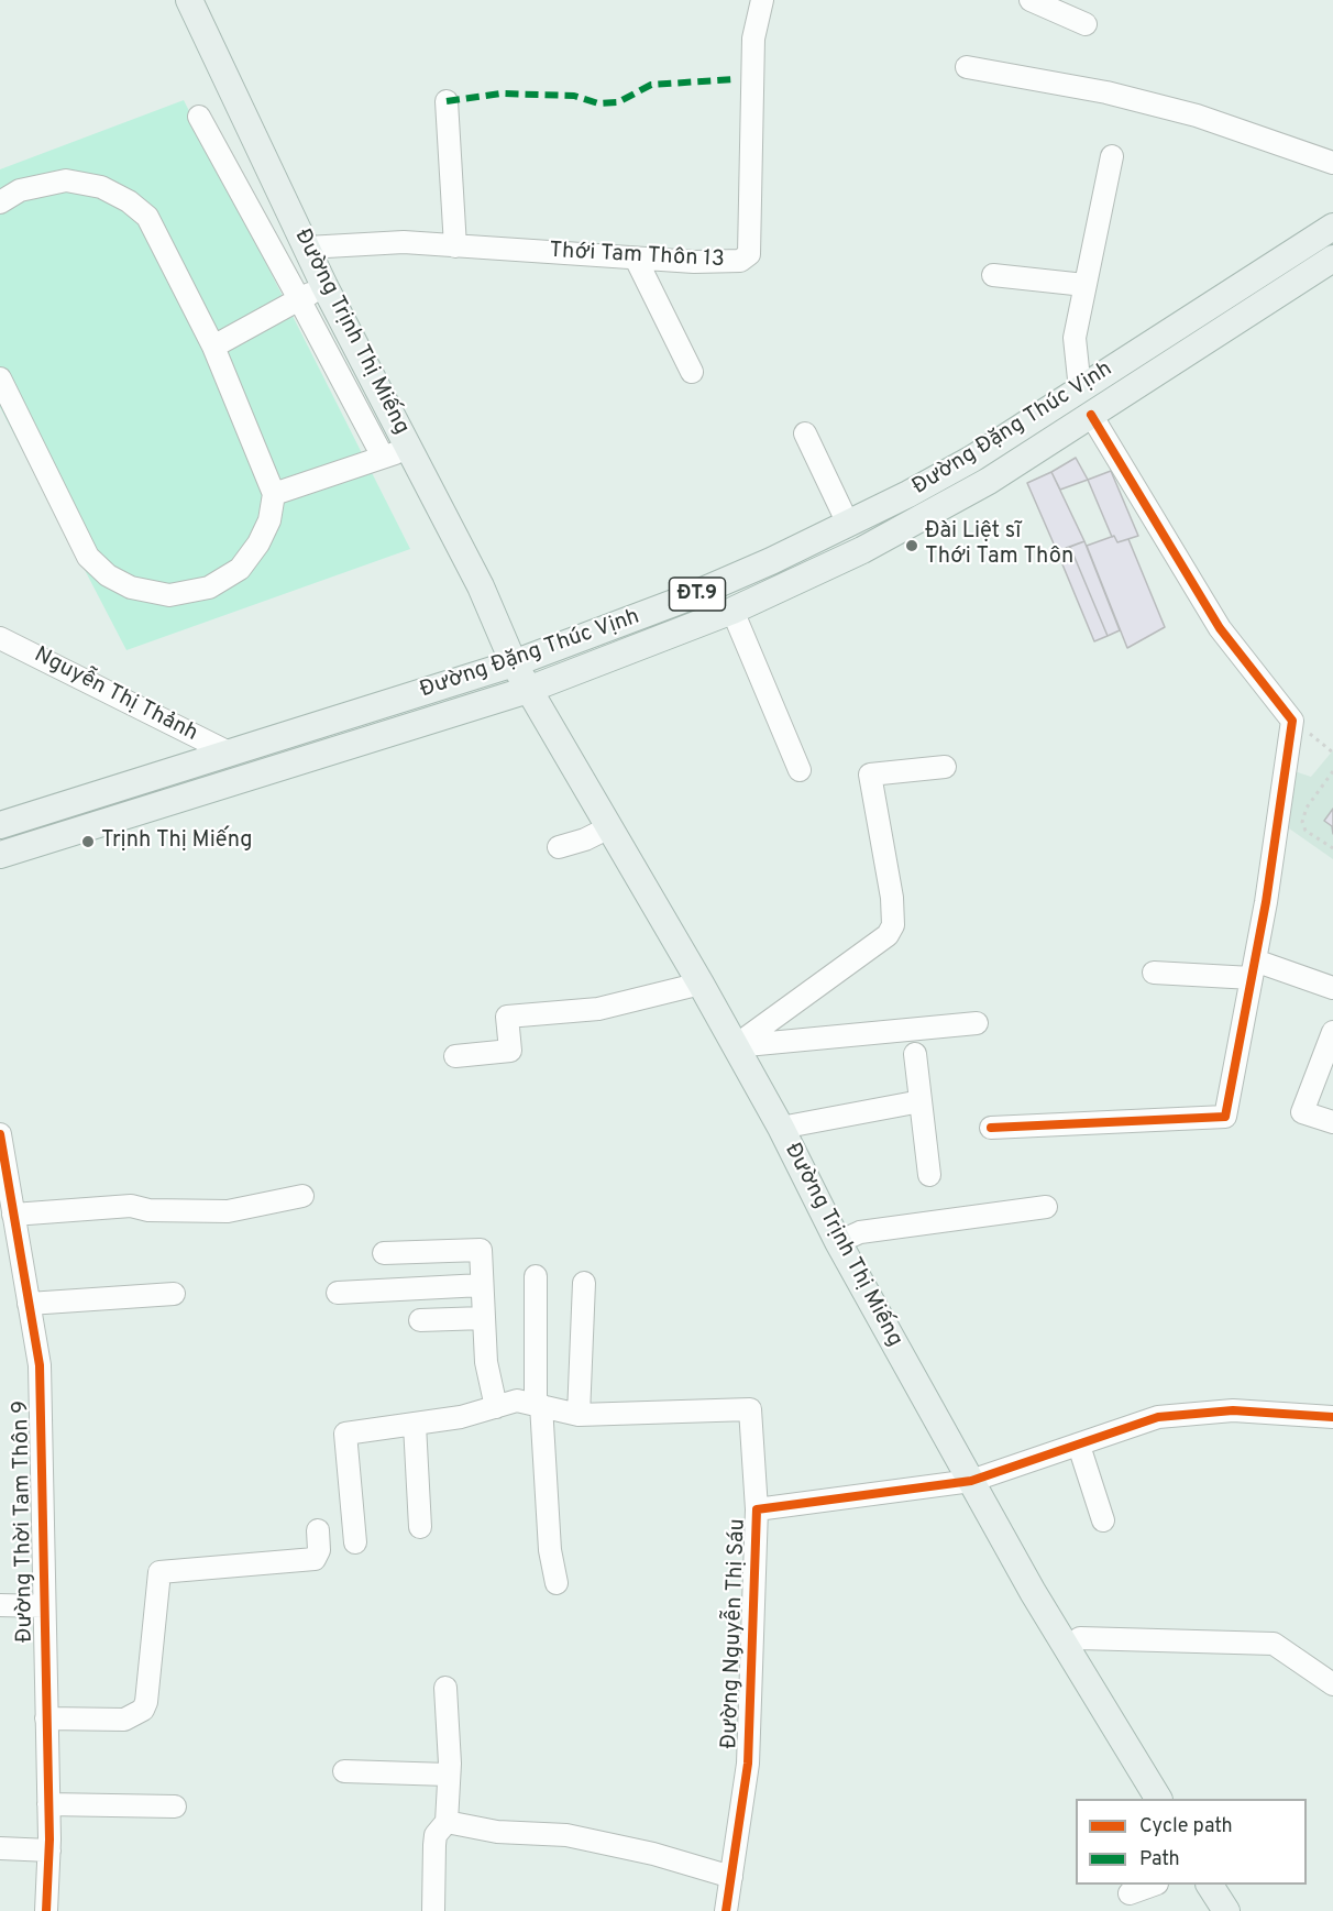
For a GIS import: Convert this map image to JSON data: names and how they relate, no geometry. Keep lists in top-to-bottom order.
{
  "streets": {
    "main road": ["Đường Trịnh Thị Miếng", "Đường Đặng Thúc Vịnh", "ĐT.9"],
    "street": [
      "Thới Tam Thôn 13",
      "Nguyễn Thị Thảnh",
      "Đường Thời Tam Thôn 9",
      "Đường Nguyễn Thị Sáu"
    ]
  },
  "crossings": [
    ["Thới Tam Thôn 13", "Đường Trịnh Thị Miếng"],
    ["Đường Trịnh Thị Miếng", "Đường Đặng Thúc Vịnh"],
    ["Đường Trịnh Thị Miếng", "Đường Nguyễn Thị Sáu"],
    ["Đường Đặng Thúc Vịnh", "Nguyễn Thị Thảnh"]
  ],
  "places": ["Đài Liệt sĩ Thới Tam Thôn", "Trịnh Thị Miếng"],
  "legend": ["Cycle path", "Path"]
}
